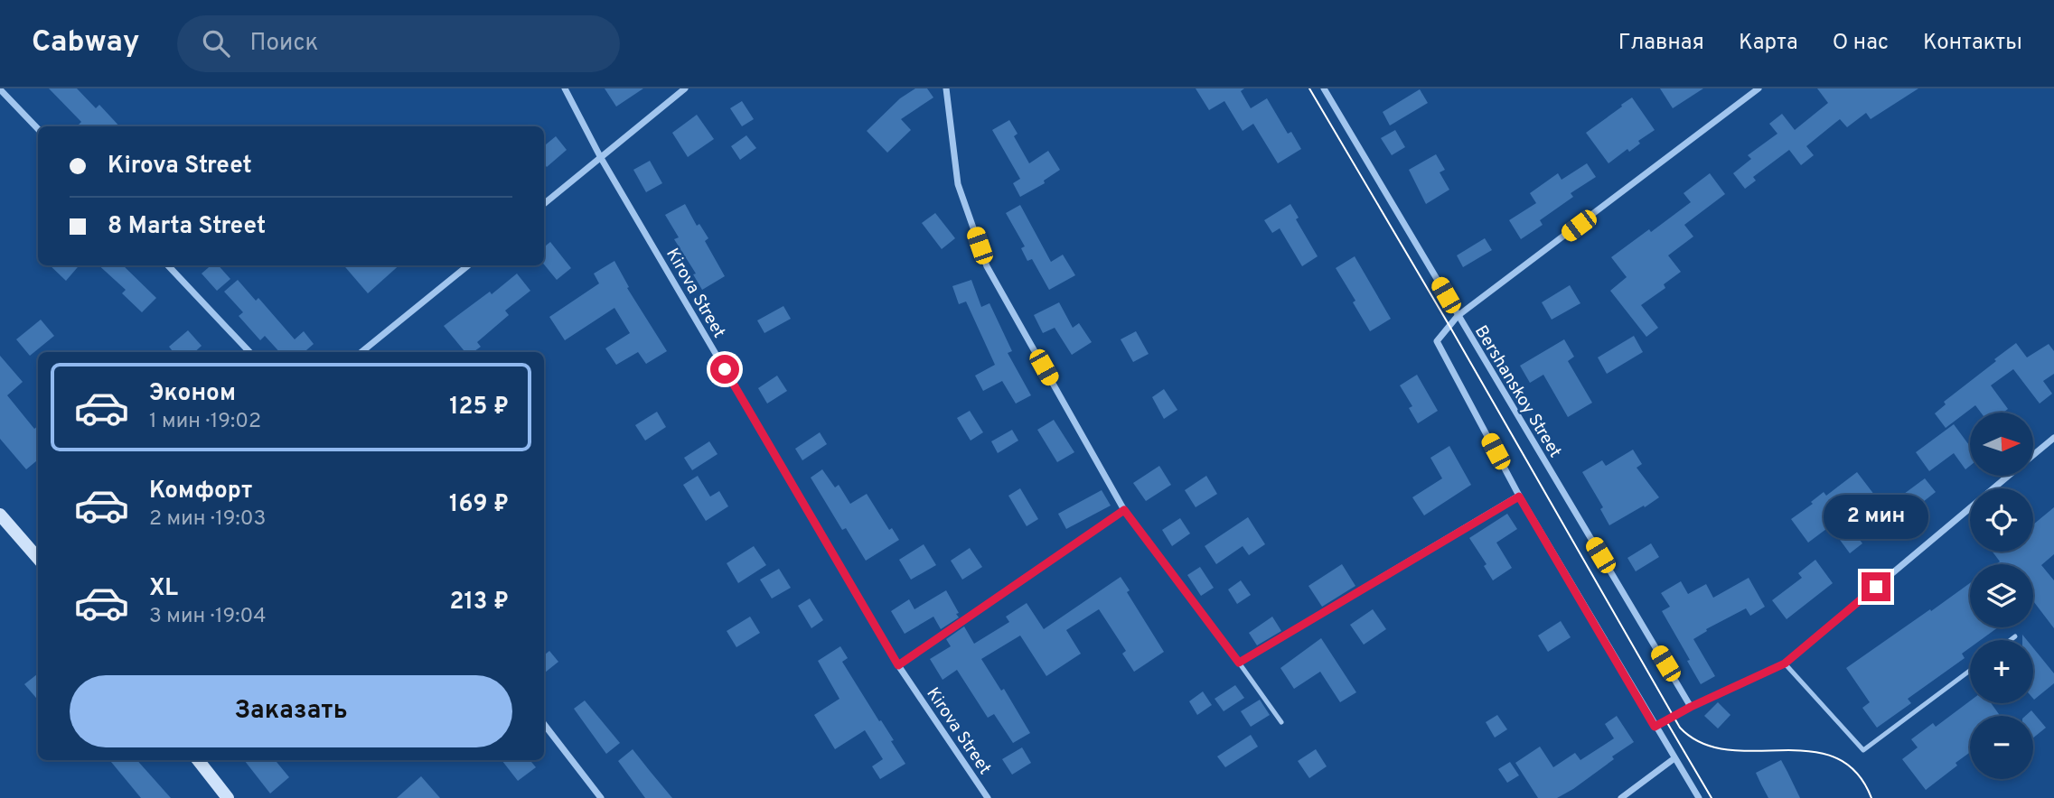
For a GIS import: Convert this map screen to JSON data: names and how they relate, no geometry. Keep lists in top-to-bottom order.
{
  "streets": {
    "street": ["Kirova Street", "Bershanskoy Street"]
  },
  "north": "right",
  "page": {
    "header": "Cabway",
    "search": "Поиск",
    "nav": [
      "Главная",
      "Карта",
      "О нас",
      "Контакты"
    ],
    "banner": ["Kirova Street", "8 Marta Street"],
    "list": [
      {
        "name": "Эконом",
        "note": "1 мин · 19:02",
        "value": "125 ₽"
      },
      {
        "name": "Комфорт",
        "note": "2 мин · 19:03",
        "value": "169 ₽"
      },
      {
        "name": "XL",
        "note": "3 мин · 19:04",
        "value": "213 ₽"
      }
    ],
    "map_buttons": ["+", "−"],
    "bubble": "2 мин",
    "buttons": "Заказать"
  }
}
